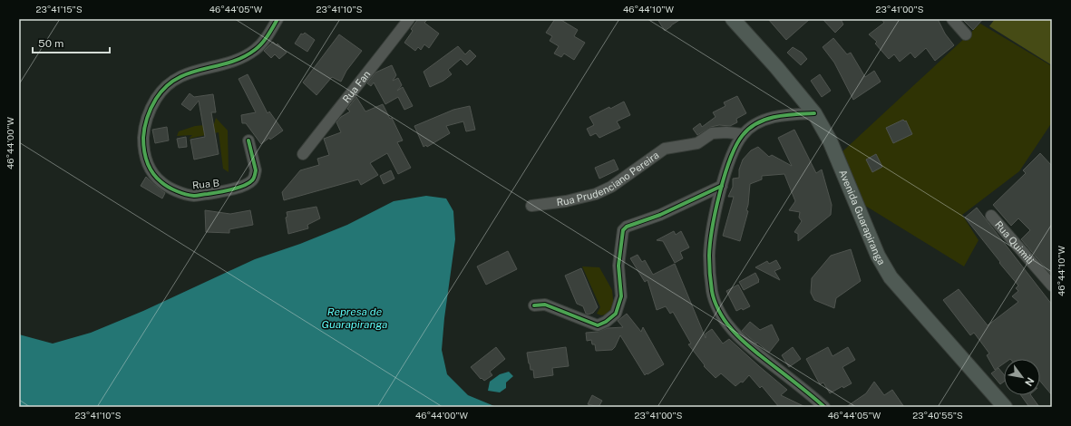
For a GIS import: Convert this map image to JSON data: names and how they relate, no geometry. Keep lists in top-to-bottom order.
{
  "streets": {
    "main road": ["Avenida Guarapiranga"],
    "street": [
      "Rua Fan",
      "Rua Prudenciano Pereira",
      "Rua B",
      "Rua Quimili"
    ]
  },
  "water": ["Represa de Guarapiranga"],
  "scale_bar": "50 m",
  "north": "bottom right",
  "coordinates": [
    "23°41'15\"S",
    "46°44'05\"W",
    "23°41'10\"S",
    "46°44'10\"W",
    "23°41'00\"S",
    "46°44'00\"W",
    "23°40'55\"S"
  ]
}
